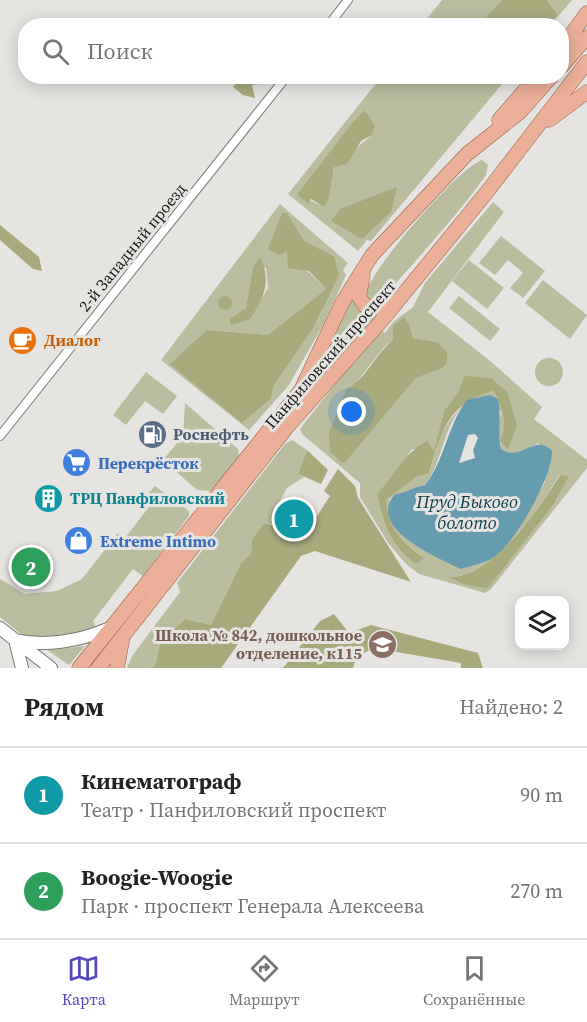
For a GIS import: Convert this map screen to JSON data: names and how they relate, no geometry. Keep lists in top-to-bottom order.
{
  "streets": {
    "main road": ["Панфиловский проспект"],
    "street": ["2-й Западный проезд"]
  },
  "water": ["Пруд Быково болото"],
  "places": {
    "cafe": ["Диалог"],
    "fuel station": ["Роснефть"],
    "supermarket": ["Перекрёсток"],
    "building": ["ТРЦ Панфиловский"],
    "shop": ["Extreme Intimo"],
    "school or university": ["Школа № 842, дошкольное отделение, к115"]
  },
  "page": {
    "search": "Поиск",
    "pins": ["1", "2"],
    "heading": ["Рядом", "Найдено: 2"],
    "list": [
      {
        "mark": "1",
        "name": "Кинематограф",
        "note": "Театр · Панфиловский проспект",
        "value": "90 m"
      },
      {
        "mark": "2",
        "name": "Boogie-Woogie",
        "note": "Парк · проспект Генерала Алексеева",
        "value": "270 m"
      }
    ],
    "nav": ["Карта", "Маршрут", "Сохранённые"]
  }
}
